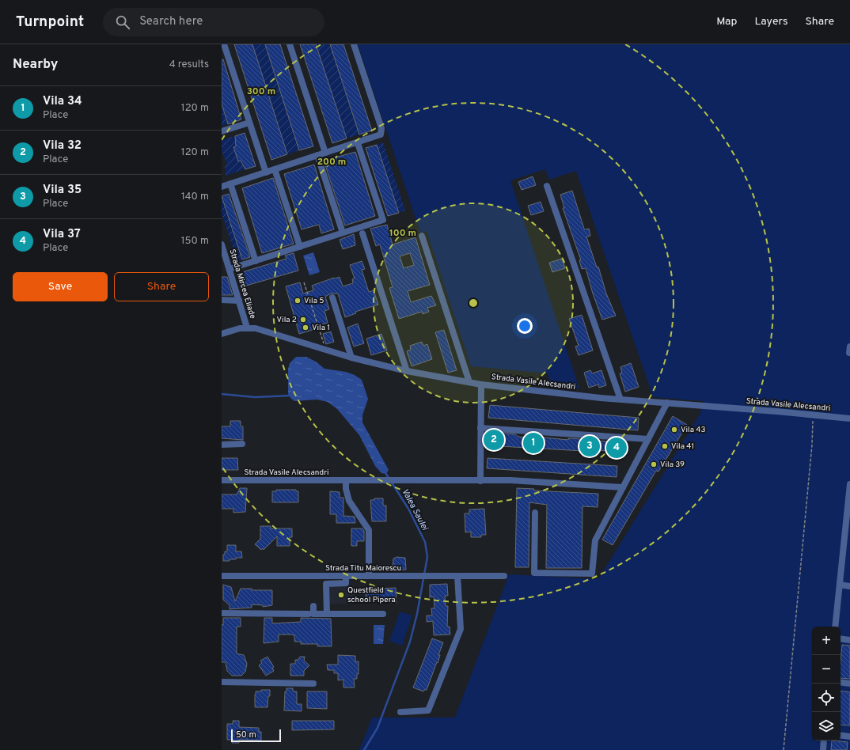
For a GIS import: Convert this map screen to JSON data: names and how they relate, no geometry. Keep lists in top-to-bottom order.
{
  "streets": {
    "street": ["Strada Mircea Eliade", "Strada Vasile Alecsandri", "Strada Titu Maiorescu"]
  },
  "crossings": [
    ["Strada Mircea Eliade", "Strada Vasile Alecsandri"]
  ],
  "water": ["Valea Saulei"],
  "places": [
    "Vila 5",
    "Vila 2",
    "Vila 1",
    "Vila 43",
    "Vila 41",
    "Vila 39",
    "Questfield school Pipera"
  ],
  "scale_bar": "50 m",
  "page": {
    "header": "Turnpoint",
    "search": "Search here",
    "nav": ["Map", "Layers", "Share"],
    "heading": ["Nearby", "4 results"],
    "list": [
      {
        "mark": "1",
        "name": "Vila 34",
        "note": "Place",
        "value": "120 m"
      },
      {
        "mark": "2",
        "name": "Vila 32",
        "note": "Place",
        "value": "120 m"
      },
      {
        "mark": "3",
        "name": "Vila 35",
        "note": "Place",
        "value": "140 m"
      },
      {
        "mark": "4",
        "name": "Vila 37",
        "note": "Place",
        "value": "150 m"
      }
    ],
    "buttons": ["Save", "Share"],
    "pins": [
      "2",
      "1",
      "3",
      "4"
    ],
    "map_buttons": ["+", "−"],
    "scale": "50 m"
  },
  "rings": ["300 m", "200 m", "100 m"]
}
